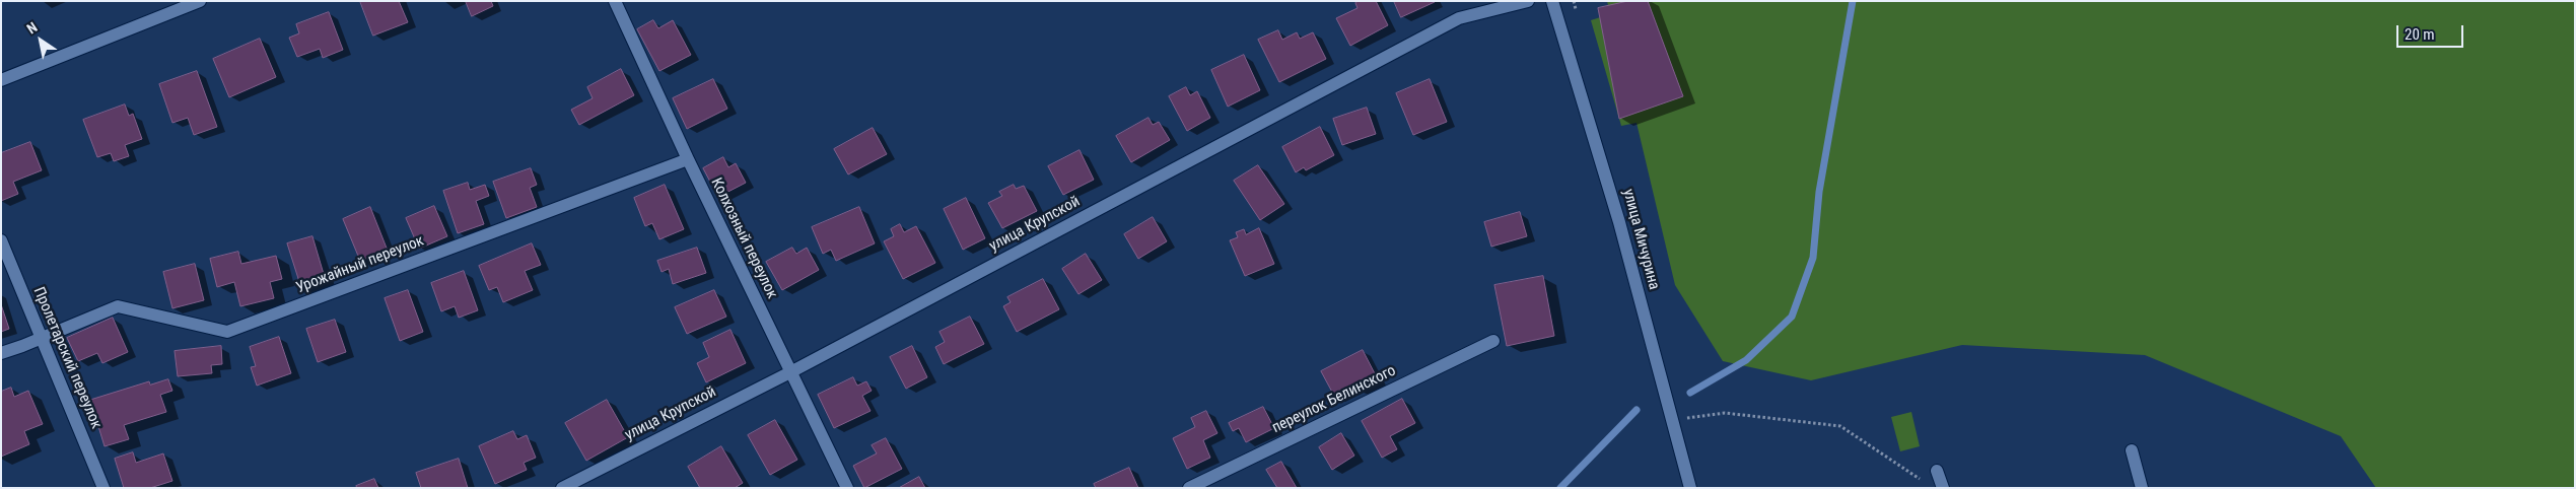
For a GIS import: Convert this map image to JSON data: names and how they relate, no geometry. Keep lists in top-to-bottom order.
{
  "streets": {
    "street": [
      "улица Крупской",
      "Колхозный переулок",
      "улица Мичурина",
      "Урожайный переулок",
      "Пролетарский переулок",
      "переулок Белинского"
    ]
  },
  "crossings": [
    ["улица Крупской", "Колхозный переулок"],
    ["Колхозный переулок", "Урожайный переулок"],
    ["Урожайный переулок", "Пролетарский переулок"]
  ],
  "scale_bar": "20 m",
  "north": "top left"
}
